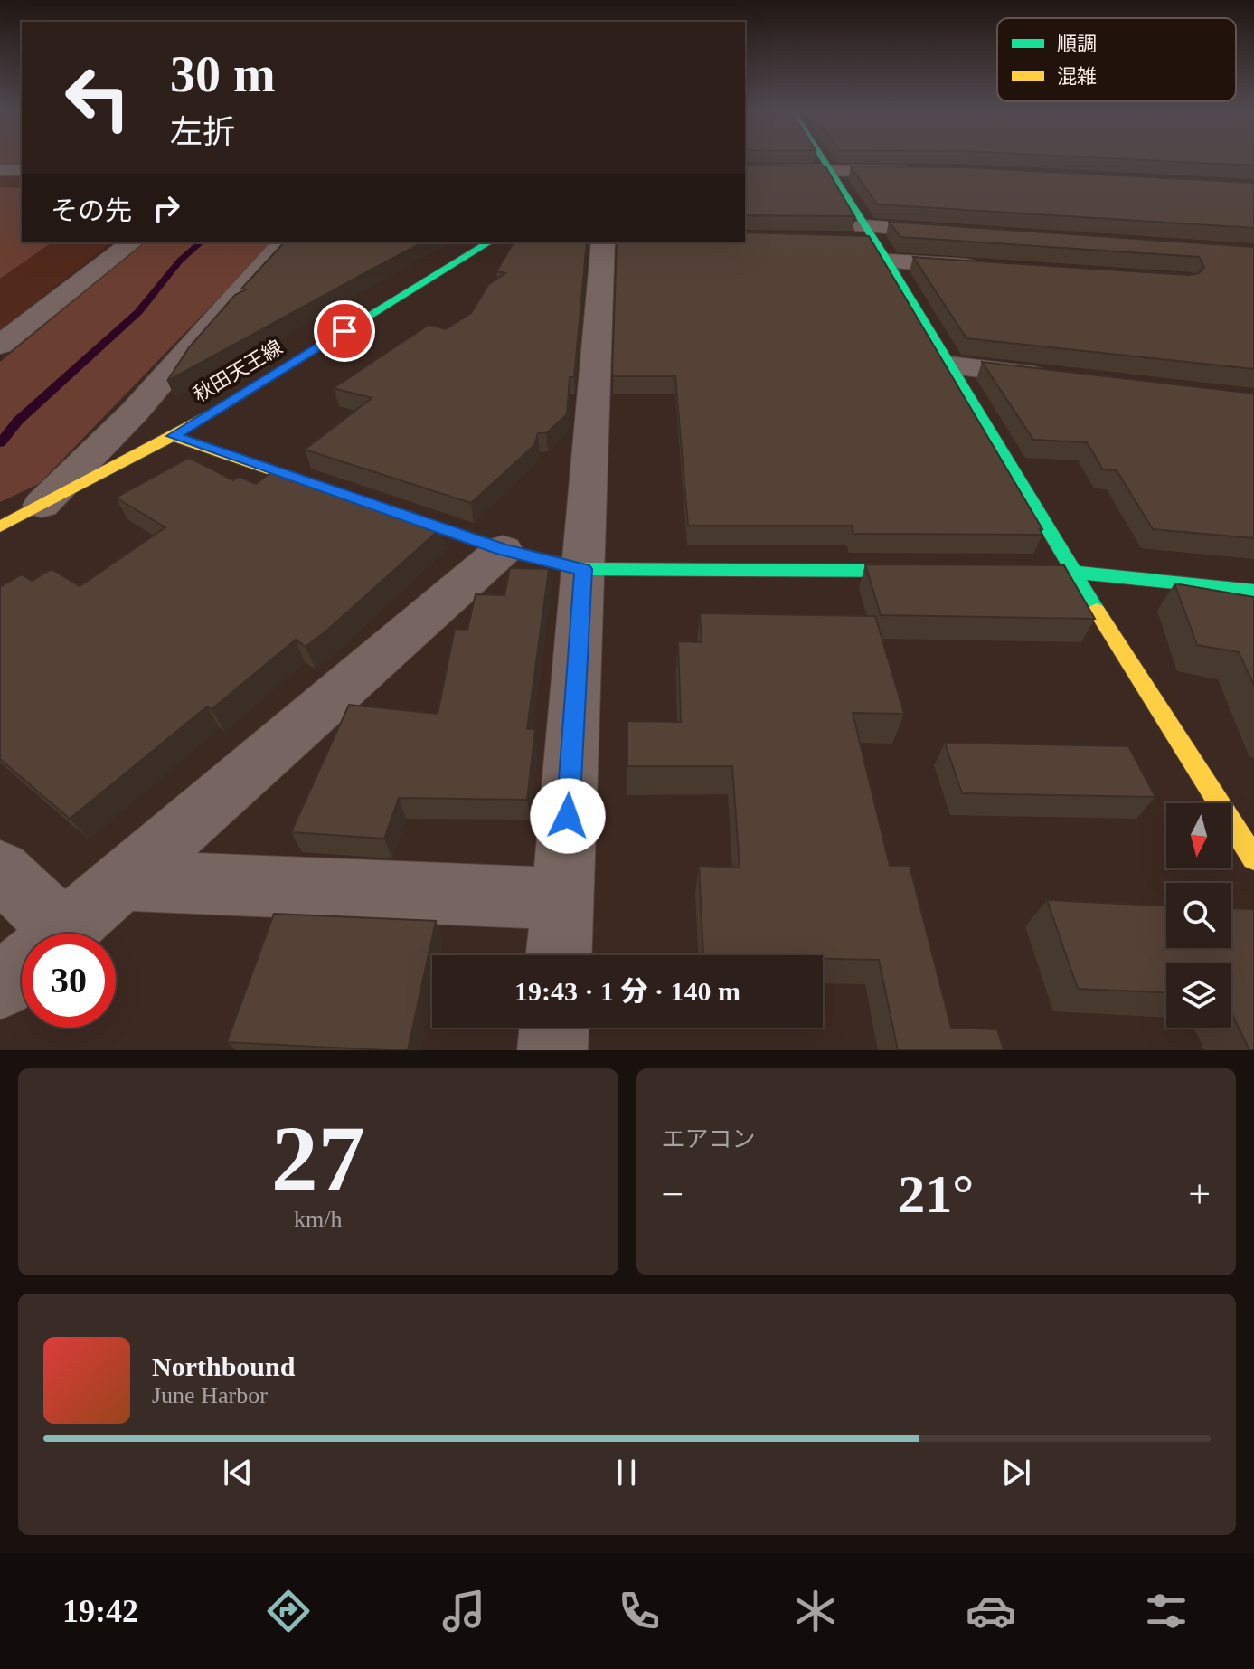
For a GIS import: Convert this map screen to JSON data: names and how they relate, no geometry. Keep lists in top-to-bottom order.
{
  "streets": {
    "street": ["秋田天王線"]
  },
  "legend": ["順調", "混雑"],
  "north": "bottom",
  "page": {
    "turn": ["30 m", "左折"],
    "then": "その先",
    "limit": "30",
    "trip": "19:43 · 1 分 · 140 m",
    "tile": [
      ["27", "km/h"],
      "エアコン"
    ],
    "heat": ["−", "21°", "+"],
    "song": ["Northbound", "June Harbor"],
    "tabs": "19:42"
  }
}
